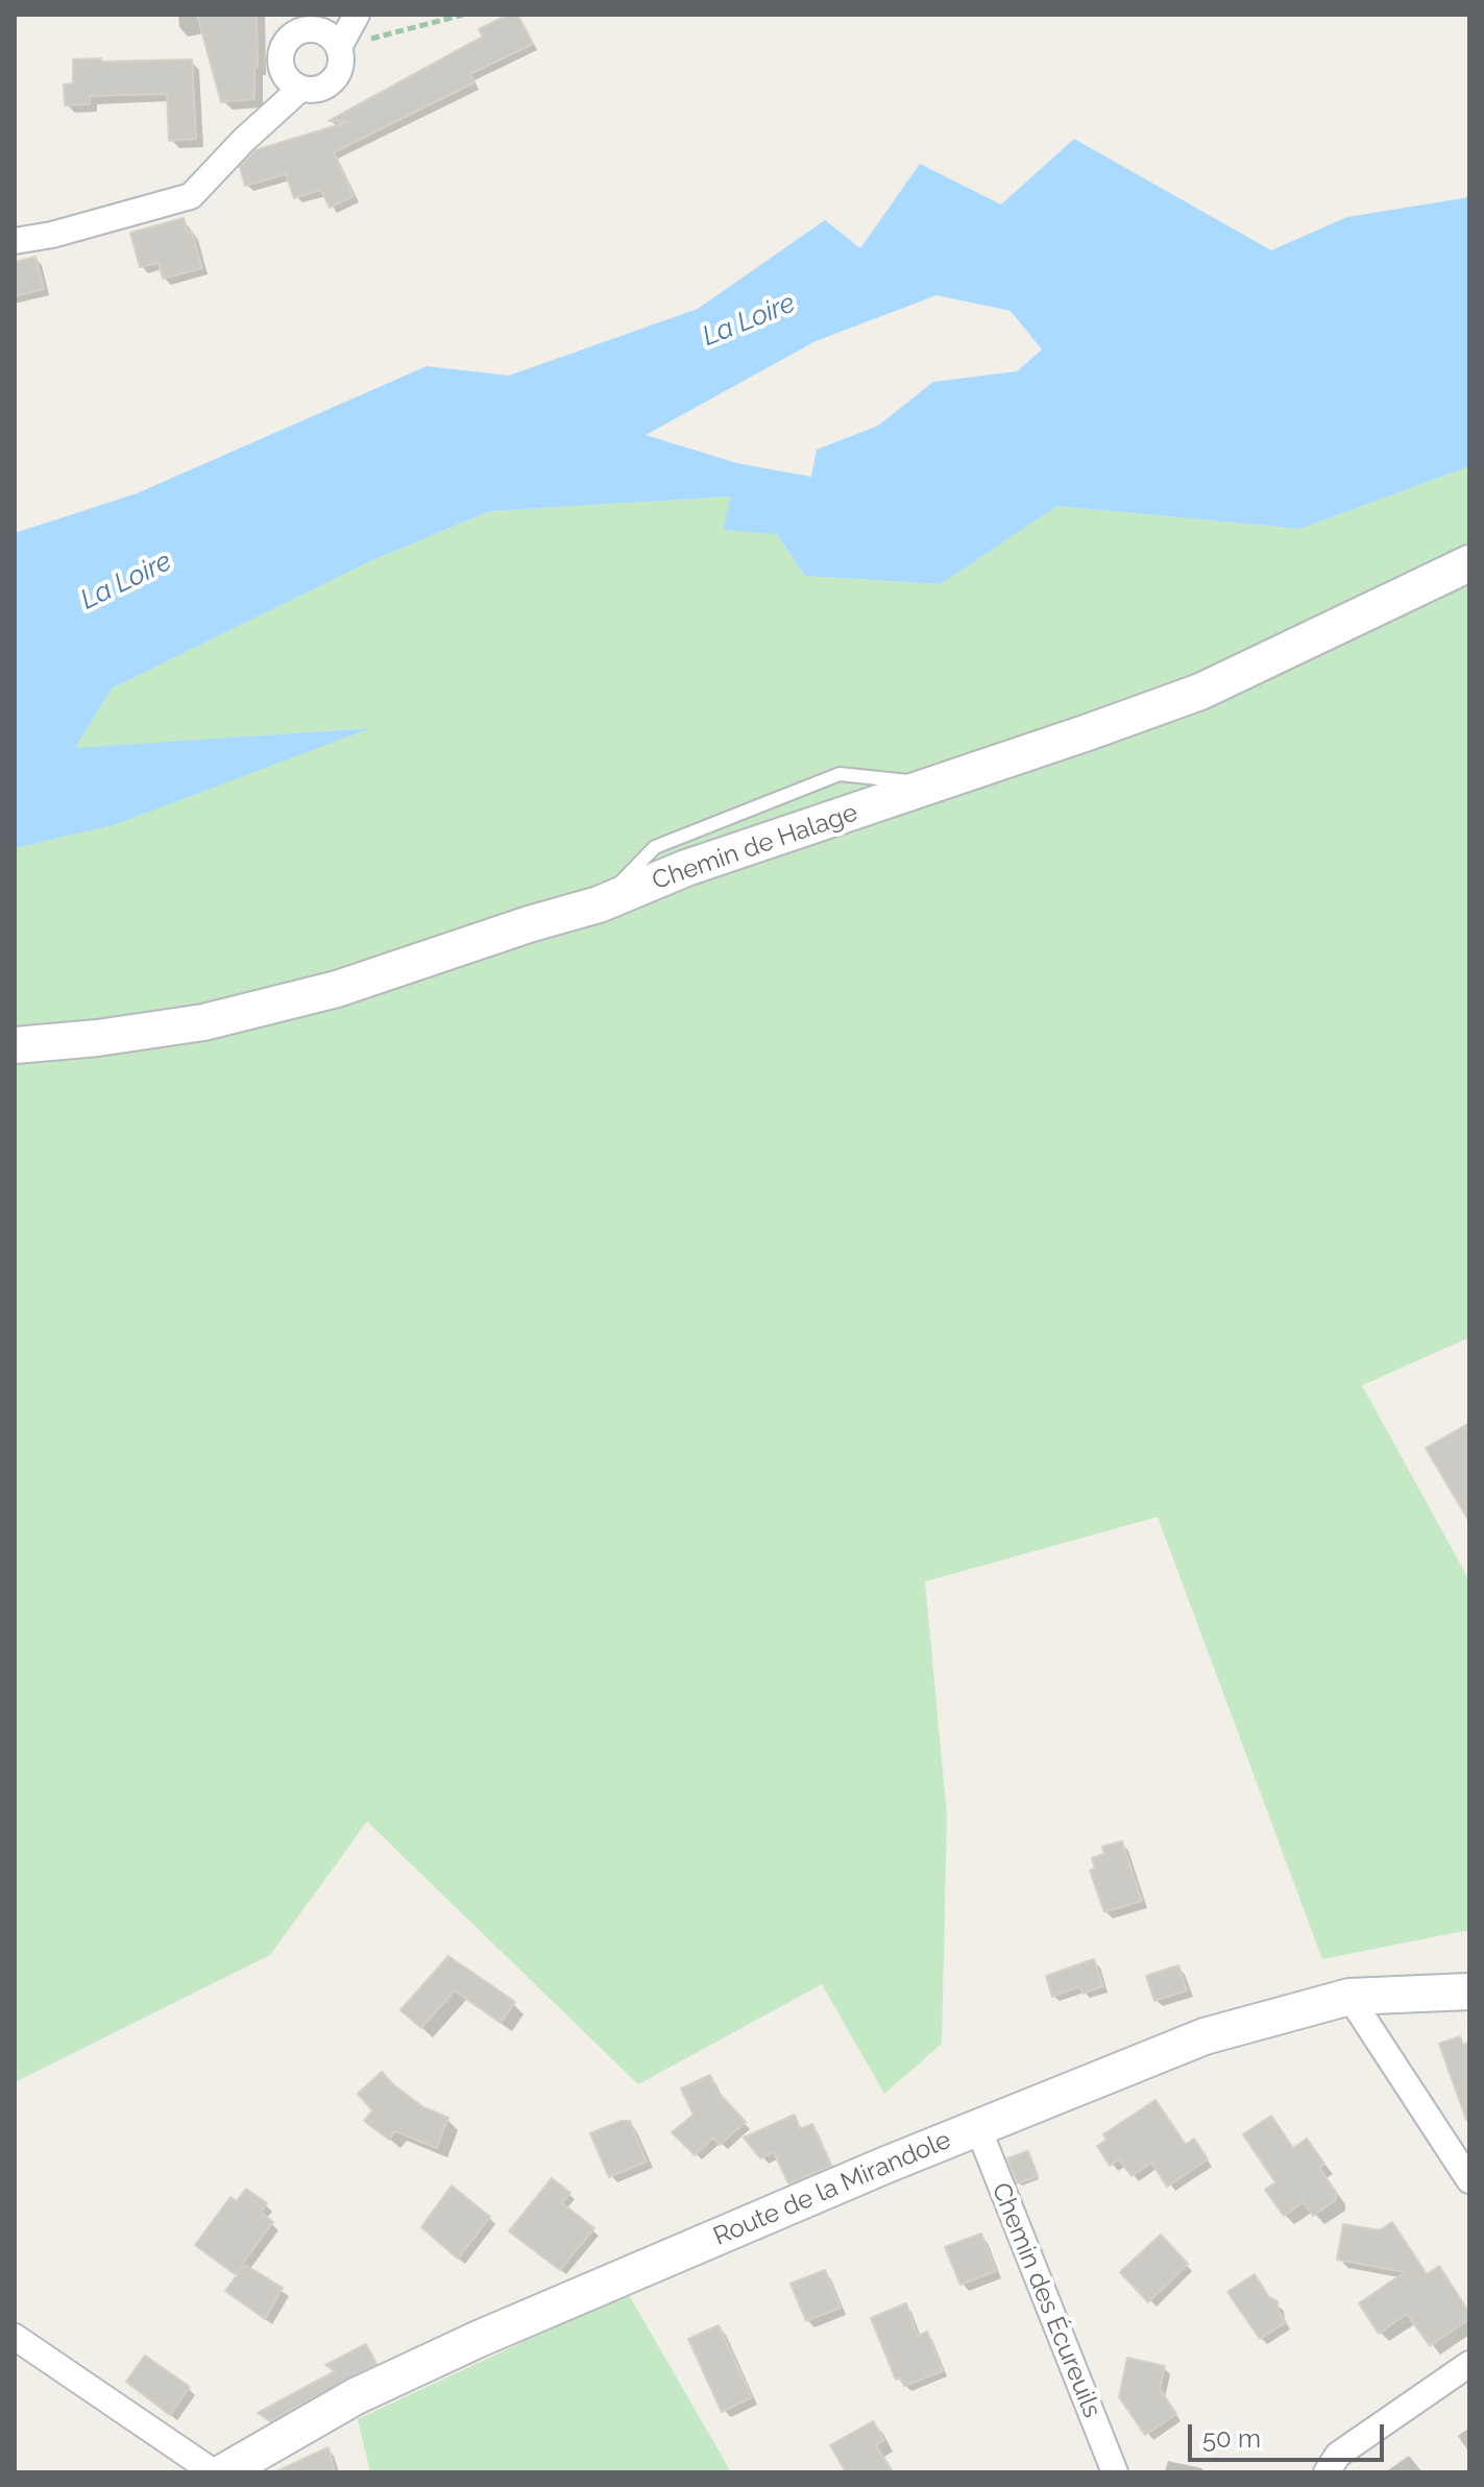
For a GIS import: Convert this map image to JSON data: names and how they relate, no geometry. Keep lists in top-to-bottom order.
{
  "streets": {
    "main road": ["Chemin de Halage", "Route de la Mirandole"],
    "street": ["Chemin des Écureuils"]
  },
  "crossings": [
    ["Route de la Mirandole", "Chemin des Écureuils"]
  ],
  "water": ["La Loire"],
  "scale_bar": "50 m"
}
